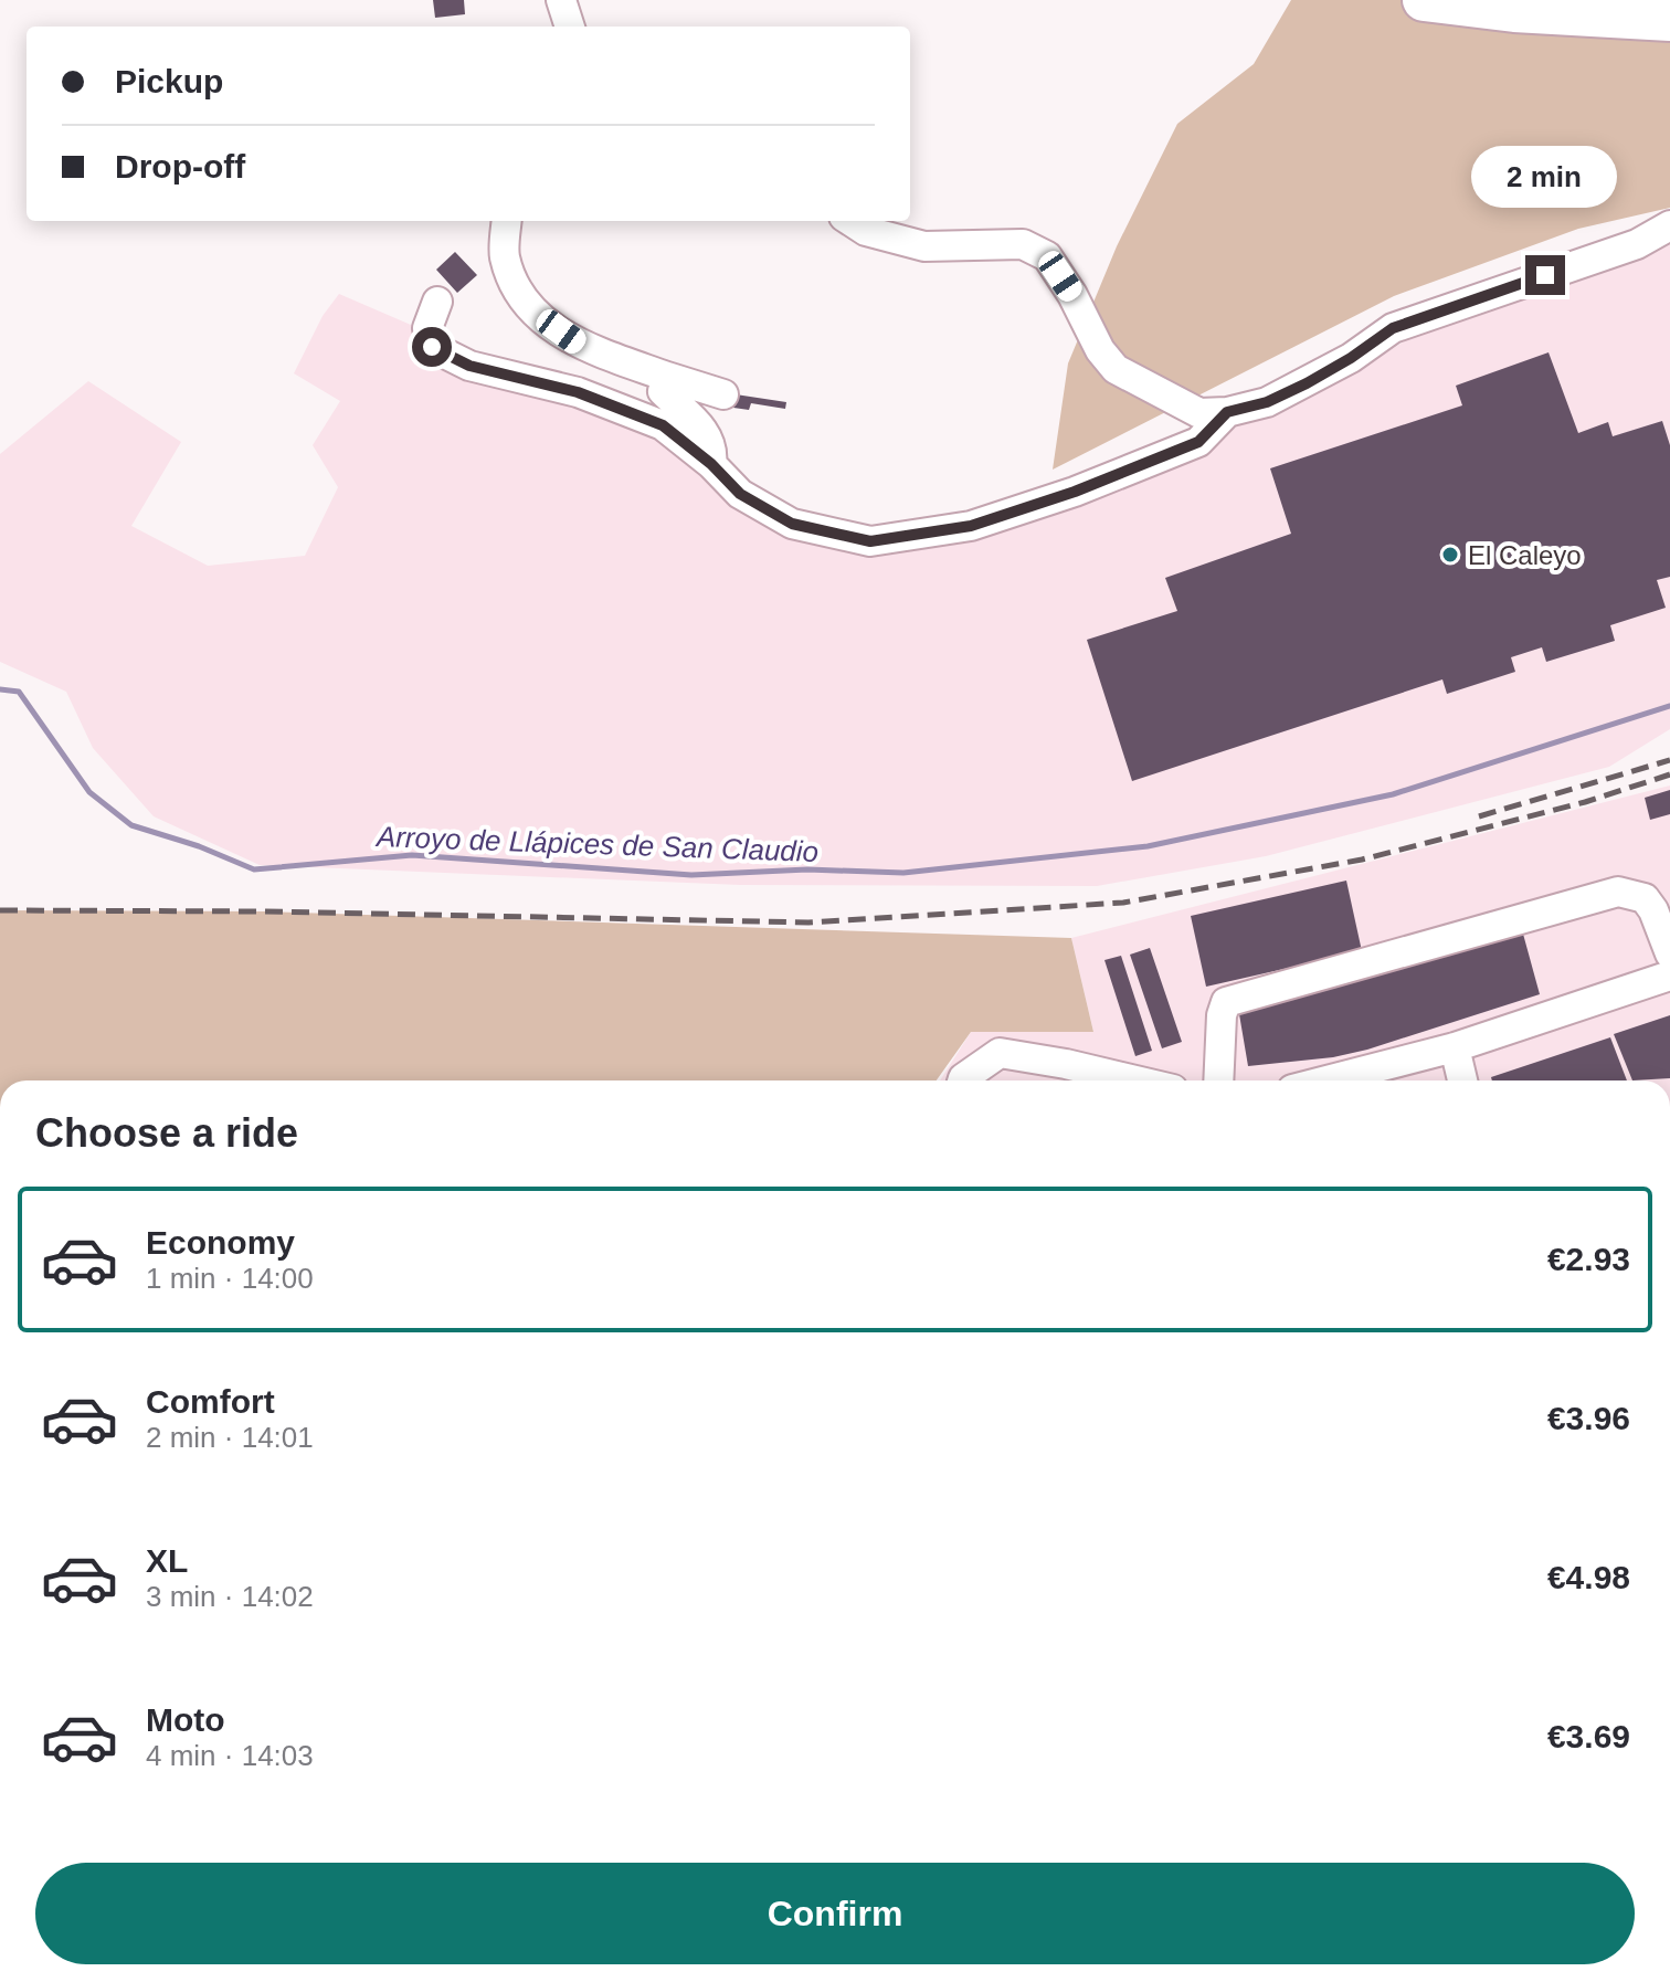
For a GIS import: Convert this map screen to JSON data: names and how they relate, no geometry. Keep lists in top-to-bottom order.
{
  "water": ["Arroyo de Llápices de San Claudio"],
  "places": ["El Caleyo"],
  "page": {
    "banner": ["Pickup", "Drop-off"],
    "bubble": "2 min",
    "heading": "Choose a ride",
    "list": [
      {
        "name": "Economy",
        "note": "1 min · 14:00",
        "value": "€2.93"
      },
      {
        "name": "Comfort",
        "note": "2 min · 14:01",
        "value": "€3.96"
      },
      {
        "name": "XL",
        "note": "3 min · 14:02",
        "value": "€4.98"
      },
      {
        "name": "Moto",
        "note": "4 min · 14:03",
        "value": "€3.69"
      }
    ],
    "buttons": "Confirm"
  }
}
